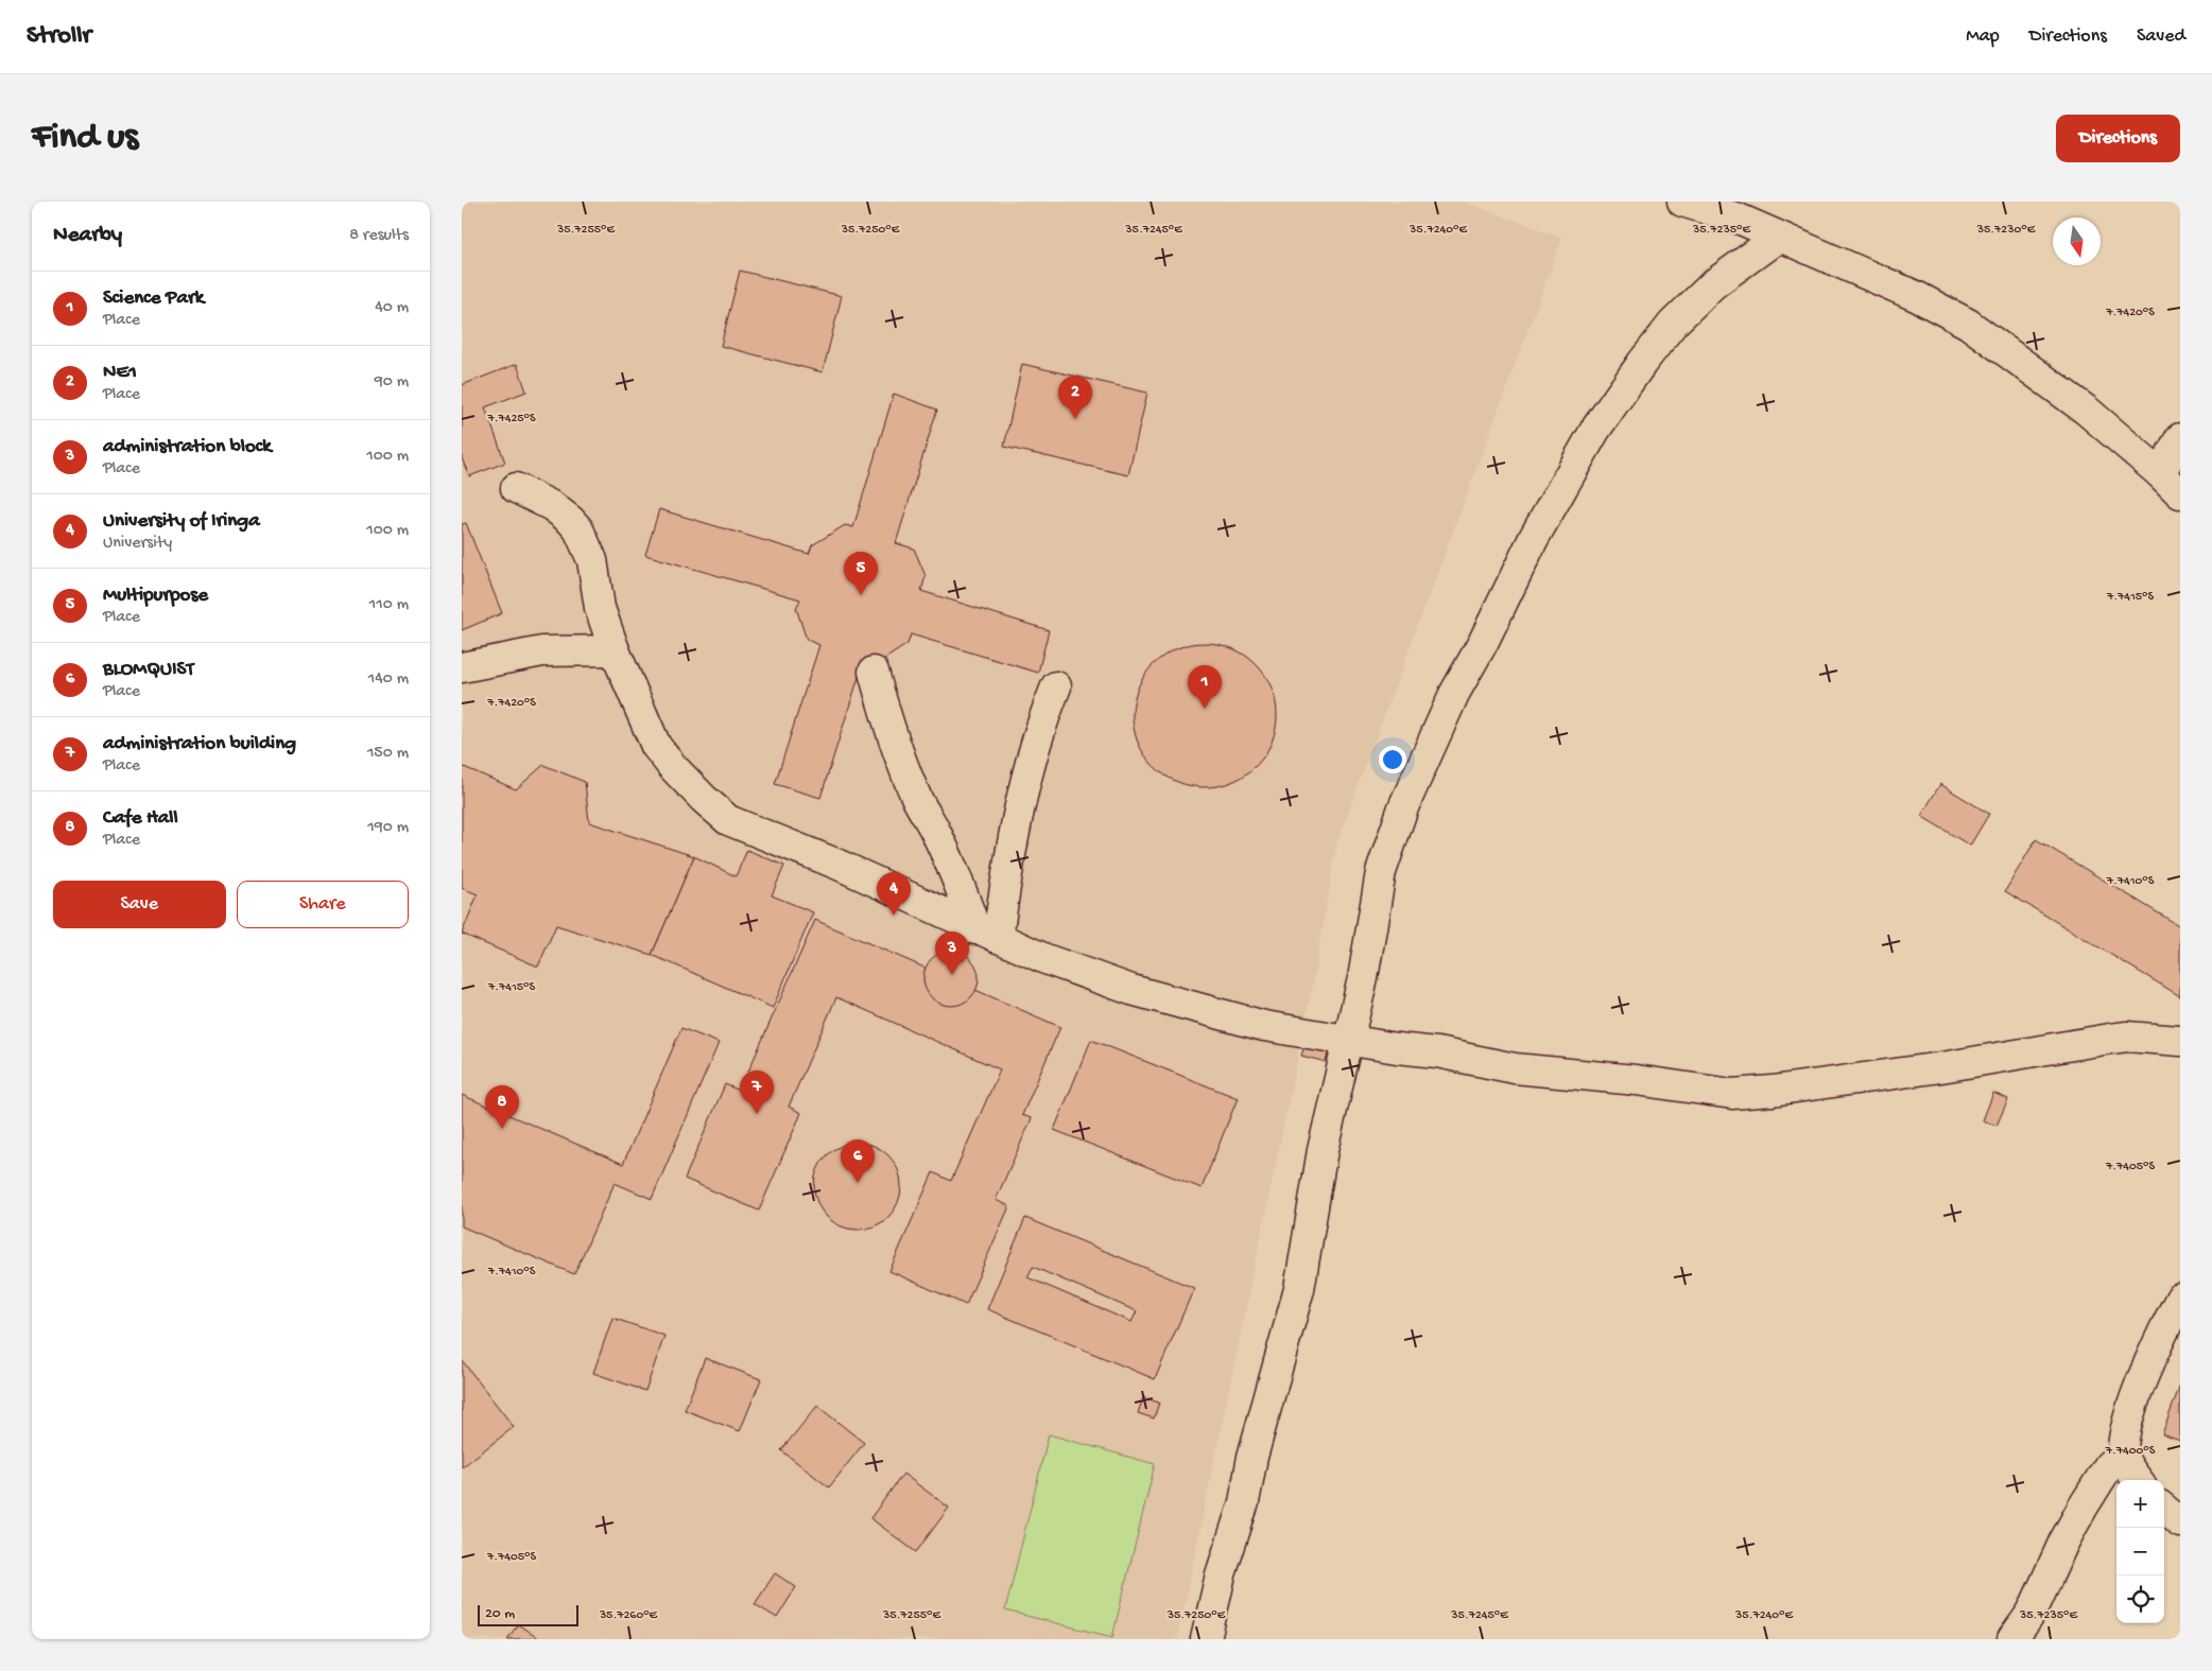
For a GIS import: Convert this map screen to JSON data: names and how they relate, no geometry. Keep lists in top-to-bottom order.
{
  "scale_bar": "20 m",
  "north": "bottom",
  "page": {
    "header": "Strollr",
    "nav": ["Map", "Directions", "Saved"],
    "buttons": [
      "Directions",
      ["Save", "Share"]
    ],
    "title": "Find us",
    "heading": ["Nearby", "8 results"],
    "list": [
      {
        "mark": "1",
        "name": "Science Park",
        "note": "Place",
        "value": "40 m"
      },
      {
        "mark": "2",
        "name": "NE1",
        "note": "Place",
        "value": "90 m"
      },
      {
        "mark": "3",
        "name": "administration block",
        "note": "Place",
        "value": "100 m"
      },
      {
        "mark": "4",
        "name": "University of Iringa",
        "note": "University",
        "value": "100 m"
      },
      {
        "mark": "5",
        "name": "Multipurpose",
        "note": "Place",
        "value": "110 m"
      },
      {
        "mark": "6",
        "name": "BLOMQUIST",
        "note": "Place",
        "value": "140 m"
      },
      {
        "mark": "7",
        "name": "administration building",
        "note": "Place",
        "value": "150 m"
      },
      {
        "mark": "8",
        "name": "Cafe Hall",
        "note": "Place",
        "value": "190 m"
      }
    ],
    "pins": [
      "2",
      "5",
      "1",
      "4",
      "3",
      "7",
      "8",
      "6"
    ],
    "map_buttons": ["+", "−"],
    "scale": "20 m"
  },
  "coordinates": [
    "35.7255°E",
    "35.7250°E",
    "35.7245°E",
    "35.7240°E",
    "35.7235°E",
    "35.7230°E",
    "7.7420°S",
    "7.7425°S",
    "7.7415°S",
    "7.7410°S",
    "7.7405°S",
    "7.7400°S",
    "35.7260°E"
  ]
}
